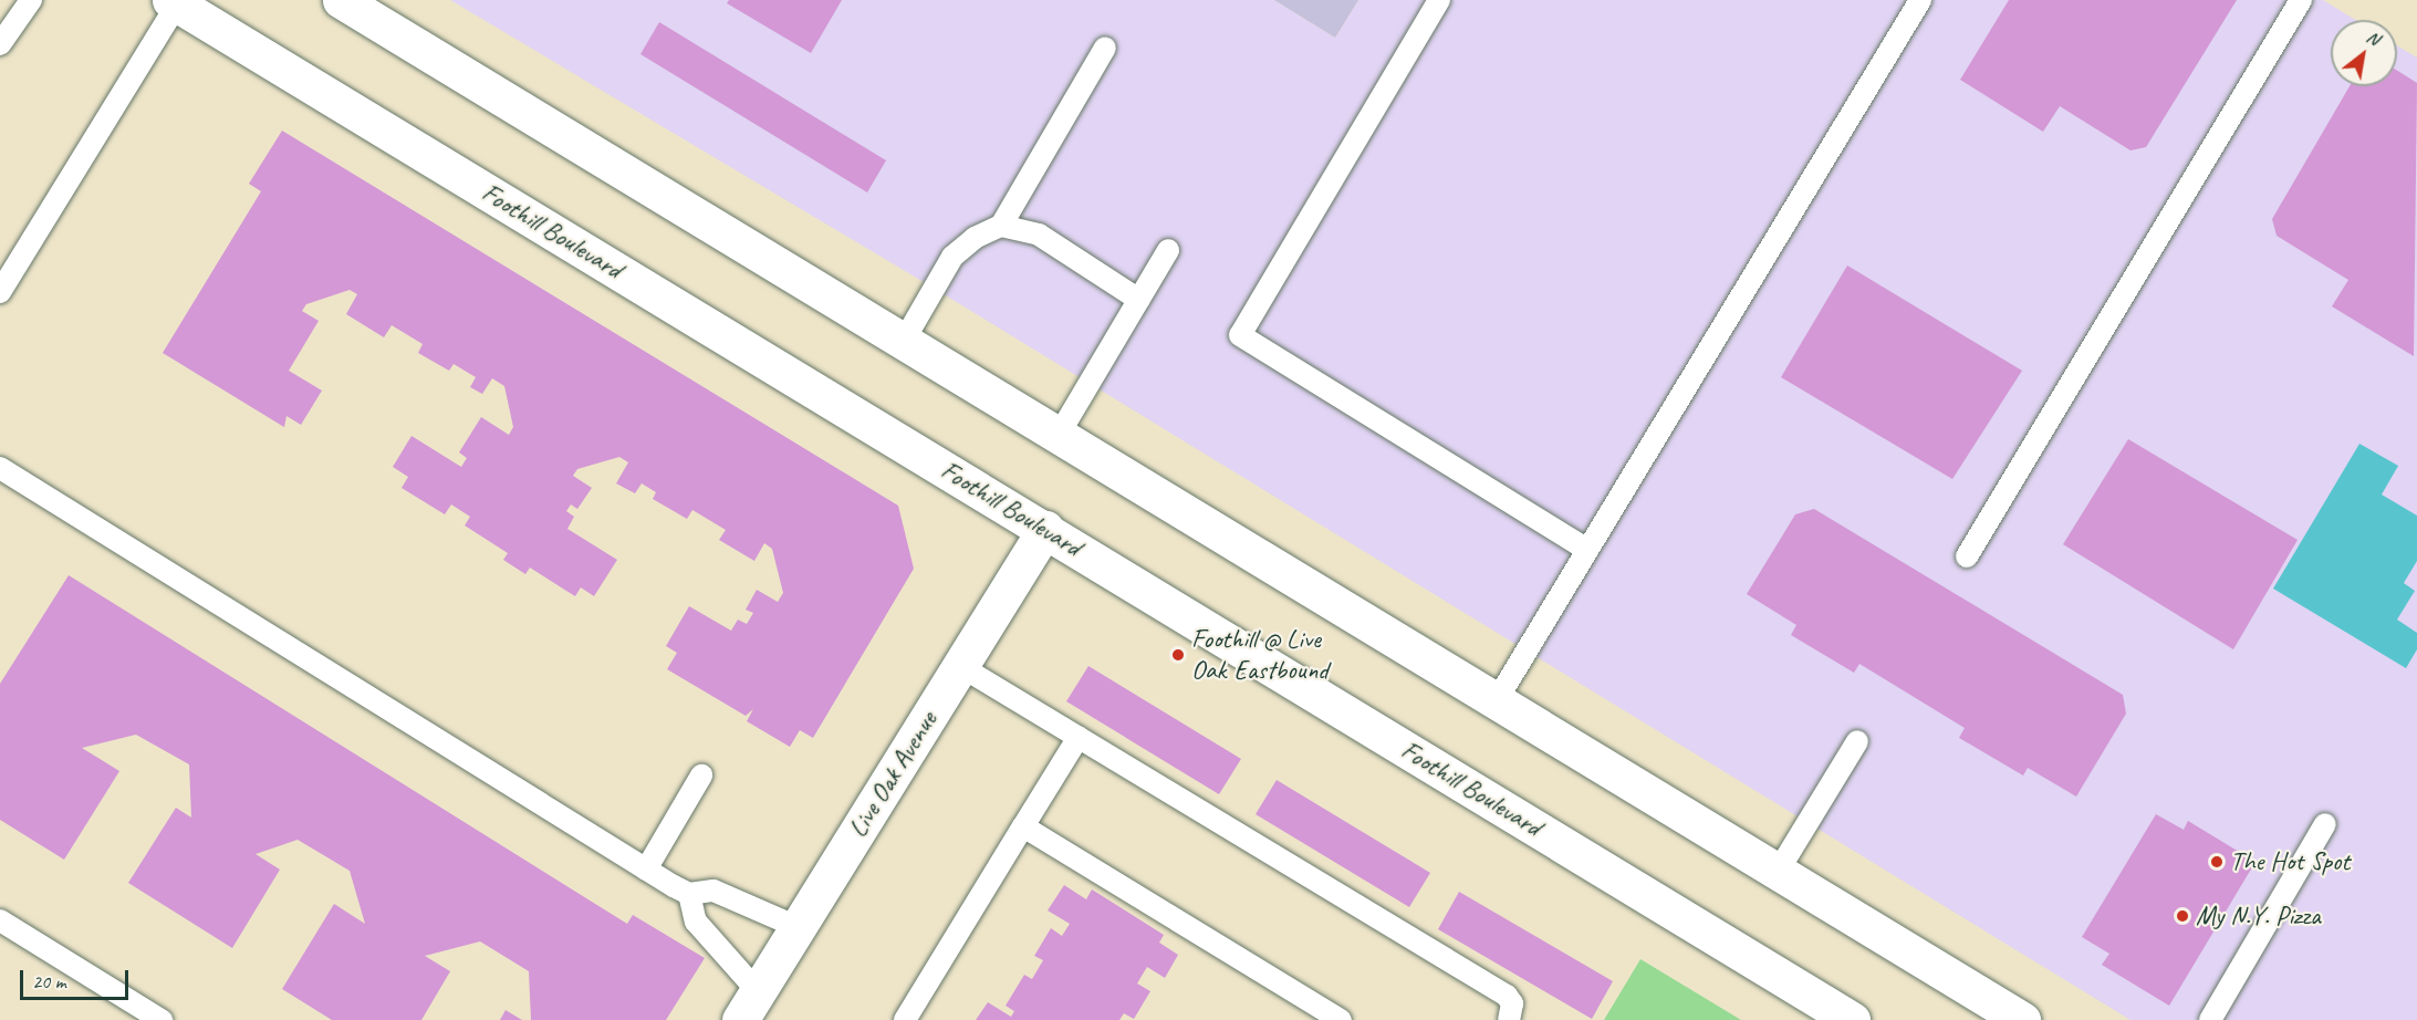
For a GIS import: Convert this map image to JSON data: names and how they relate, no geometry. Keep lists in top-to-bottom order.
{
  "streets": {
    "main road": ["Foothill Boulevard", "Live Oak Avenue"]
  },
  "crossings": [
    ["Foothill Boulevard", "Live Oak Avenue"]
  ],
  "places": ["Foothill @ Live Oak Eastbound", "The Hot Spot", "My N.Y. Pizza"],
  "scale_bar": "20 m",
  "north": "top right"
}
